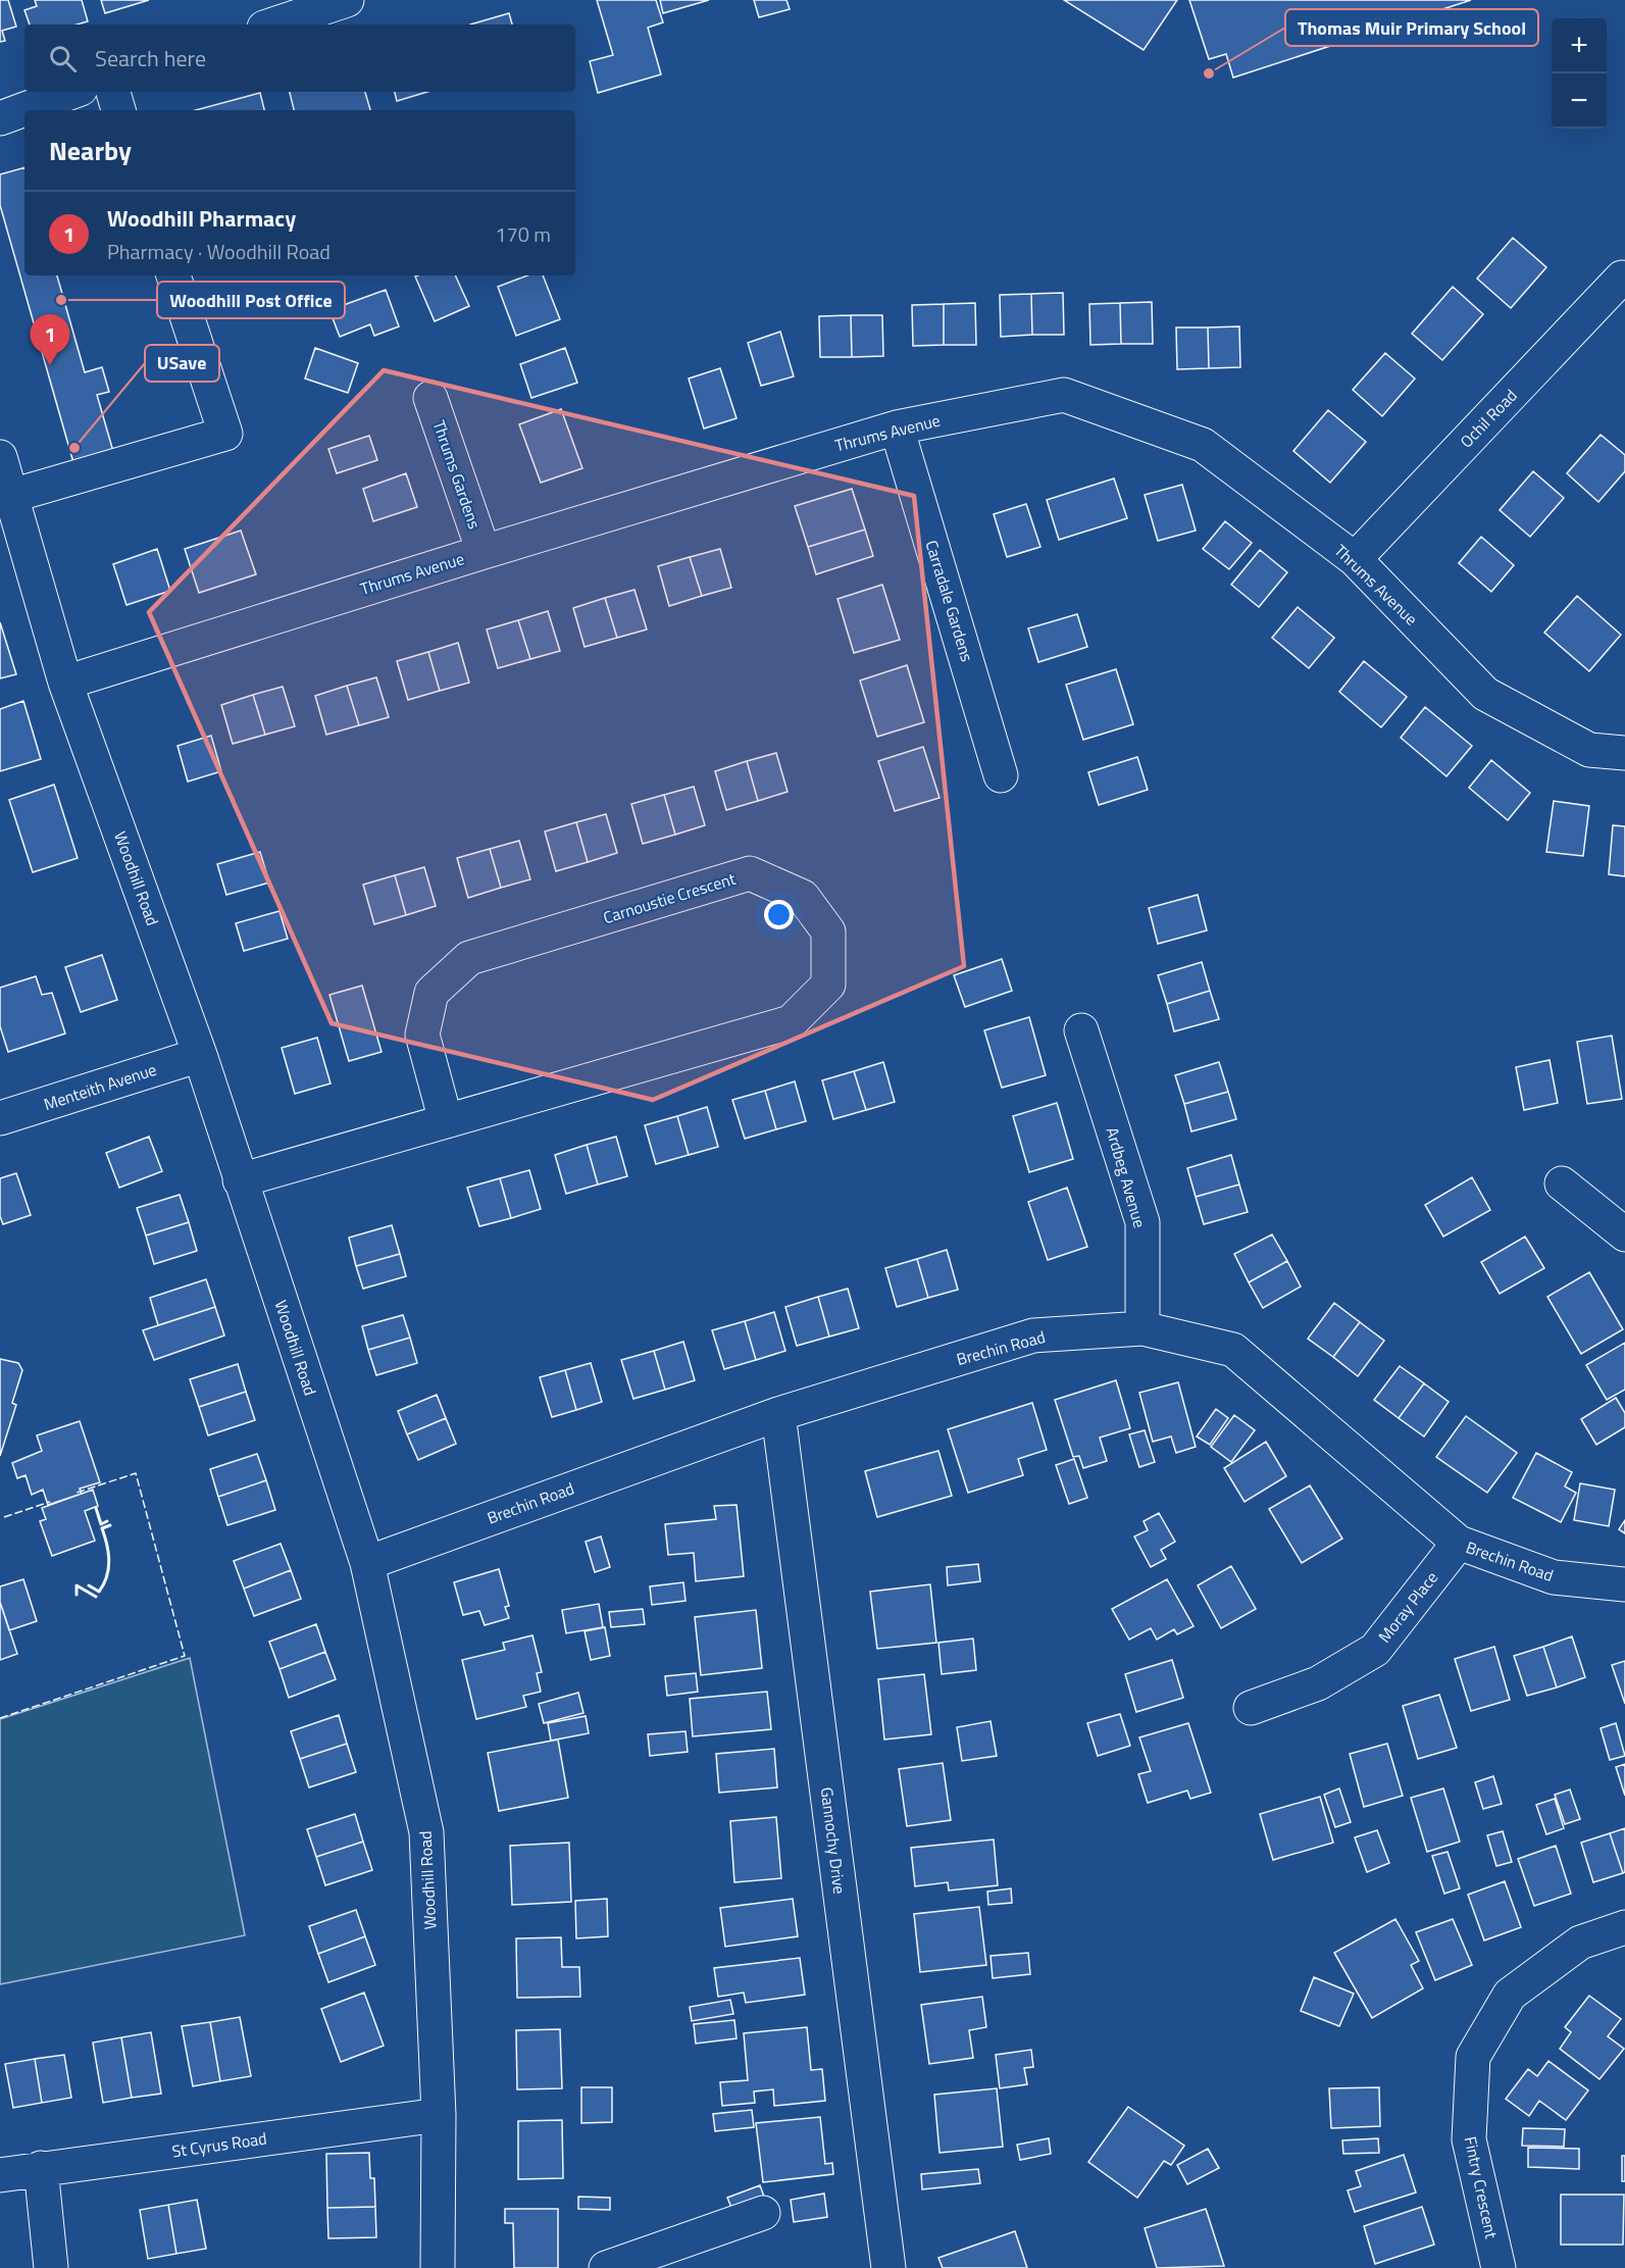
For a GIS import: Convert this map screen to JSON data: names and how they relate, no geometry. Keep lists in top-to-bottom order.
{
  "streets": {
    "street": [
      "Ochil Road",
      "Thrums Avenue",
      "Thrums Gardens",
      "Carradale Gardens",
      "Woodhill Road",
      "Carnoustie Crescent",
      "Menteith Avenue",
      "Ardbeg Avenue",
      "Brechin Road",
      "Moray Place",
      "Gannochy Drive",
      "St Cyrus Road",
      "Fintry Crescent"
    ]
  },
  "crossings": [
    ["Ochil Road", "Thrums Avenue"],
    ["Thrums Avenue", "Thrums Gardens"],
    ["Thrums Avenue", "Carradale Gardens"],
    ["Thrums Avenue", "Woodhill Road"],
    ["Woodhill Road", "Carnoustie Crescent"],
    ["Woodhill Road", "Menteith Avenue"],
    ["Woodhill Road", "Brechin Road"],
    ["Woodhill Road", "St Cyrus Road"],
    ["Ardbeg Avenue", "Brechin Road"],
    ["Brechin Road", "Moray Place"],
    ["Brechin Road", "Gannochy Drive"]
  ],
  "places": ["Thomas Muir Primary School", "Woodhill Post Office", "USave"],
  "page": {
    "map_buttons": ["+", "−"],
    "search": "Search here",
    "heading": "Nearby",
    "list": [
      {
        "mark": "1",
        "name": "Woodhill Pharmacy",
        "note": "Pharmacy · Woodhill Road",
        "value": "170 m"
      }
    ],
    "pins": "1"
  }
}
